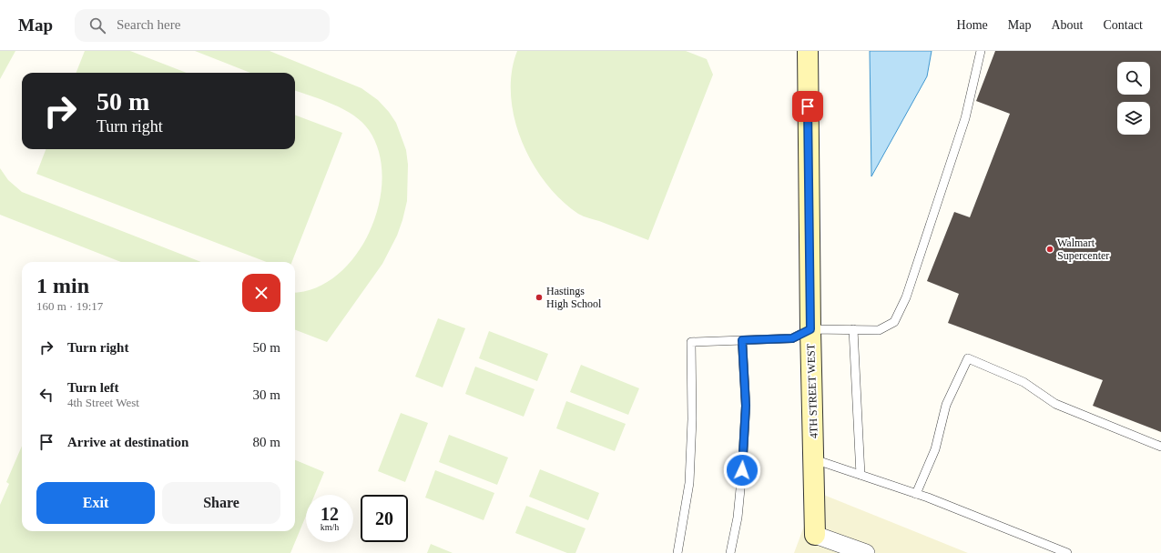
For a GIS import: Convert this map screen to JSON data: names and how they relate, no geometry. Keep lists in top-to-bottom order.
{
  "streets": {
    "street": ["4TH STREET WEST"]
  },
  "places": ["Walmart Supercenter", "Hastings High School"],
  "page": {
    "header": "Map",
    "search": "Search here",
    "nav": [
      "Home",
      "Map",
      "About",
      "Contact"
    ],
    "turn": ["50 m", "Turn right"],
    "heading": ["1 min", "160 m · 19:17"],
    "list": [
      {
        "name": "Turn right",
        "value": "50 m"
      },
      {
        "name": "Turn left",
        "note": "4th Street West",
        "value": "30 m"
      },
      {
        "name": "Arrive at destination",
        "value": "80 m"
      }
    ],
    "buttons": ["Exit", "Share"],
    "speed": "12 km/h",
    "limit": "20"
  }
}
